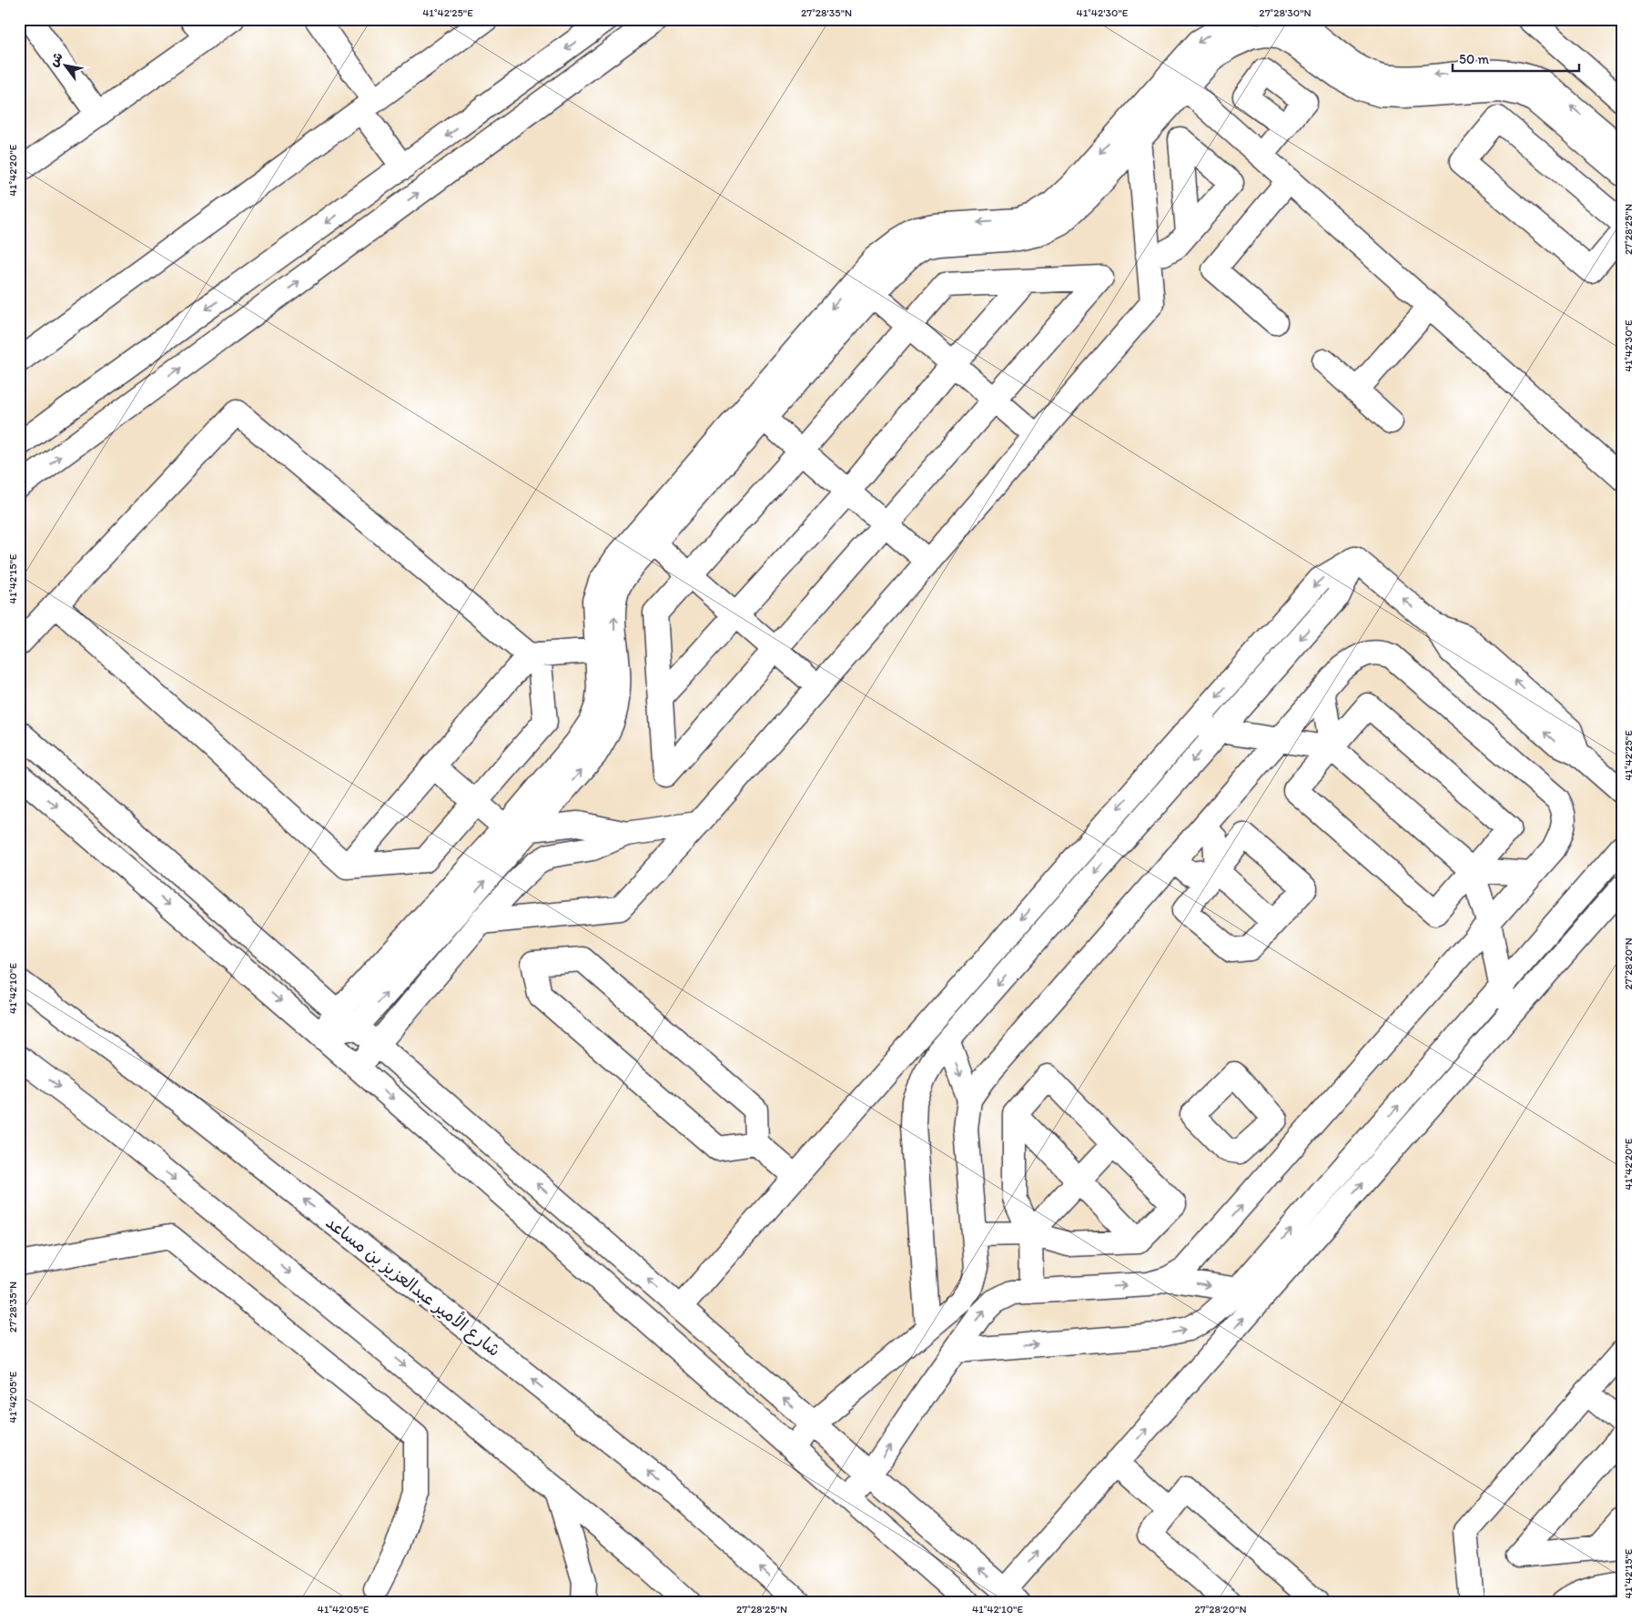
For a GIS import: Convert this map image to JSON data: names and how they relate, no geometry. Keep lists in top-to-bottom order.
{
  "streets": {
    "street": ["شارع الأمير عبدالعزيز بن مساعد"]
  },
  "scale_bar": "50 m",
  "north": "top left",
  "coordinates": [
    "41°42'25\"E",
    "27°28'35\"N",
    "41°42'30\"E",
    "27°28'30\"N",
    "41°42'20\"E",
    "27°28'25\"N",
    "41°42'15\"E",
    "27°28'20\"N",
    "41°42'10\"E",
    "41°42'05\"E"
  ]
}
